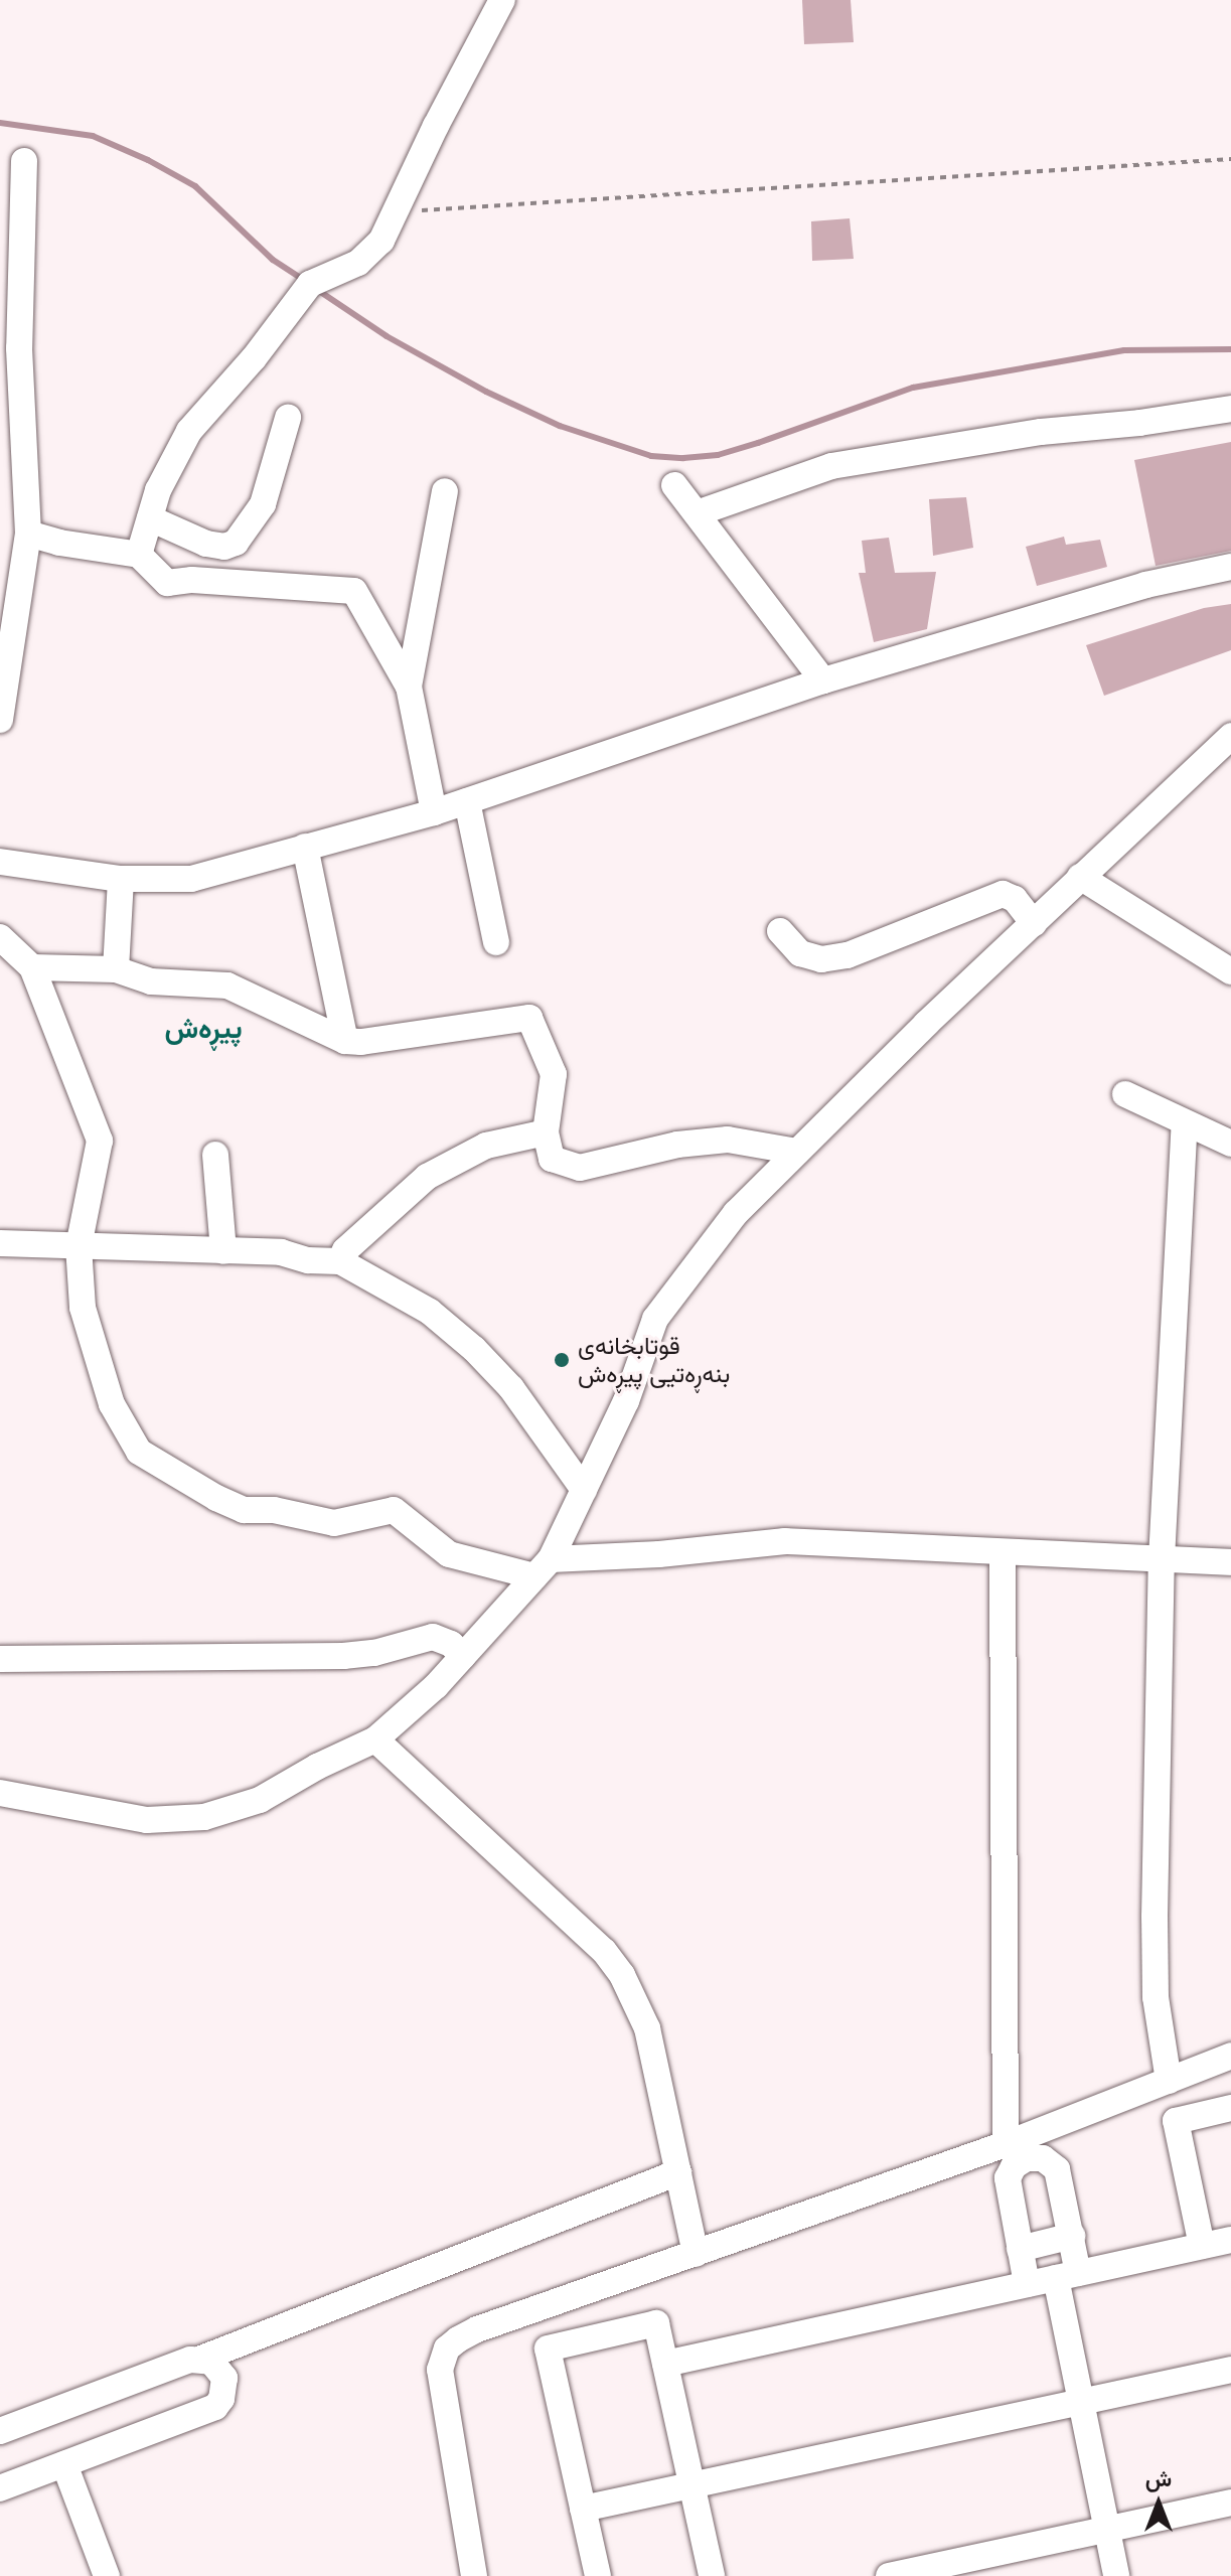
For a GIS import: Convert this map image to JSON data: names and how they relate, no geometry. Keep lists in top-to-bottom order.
{
  "districts": ["پیڕەش"],
  "places": ["قوتابخانەی بنەڕەتیی پیڕەش"],
  "north": "top"
}
